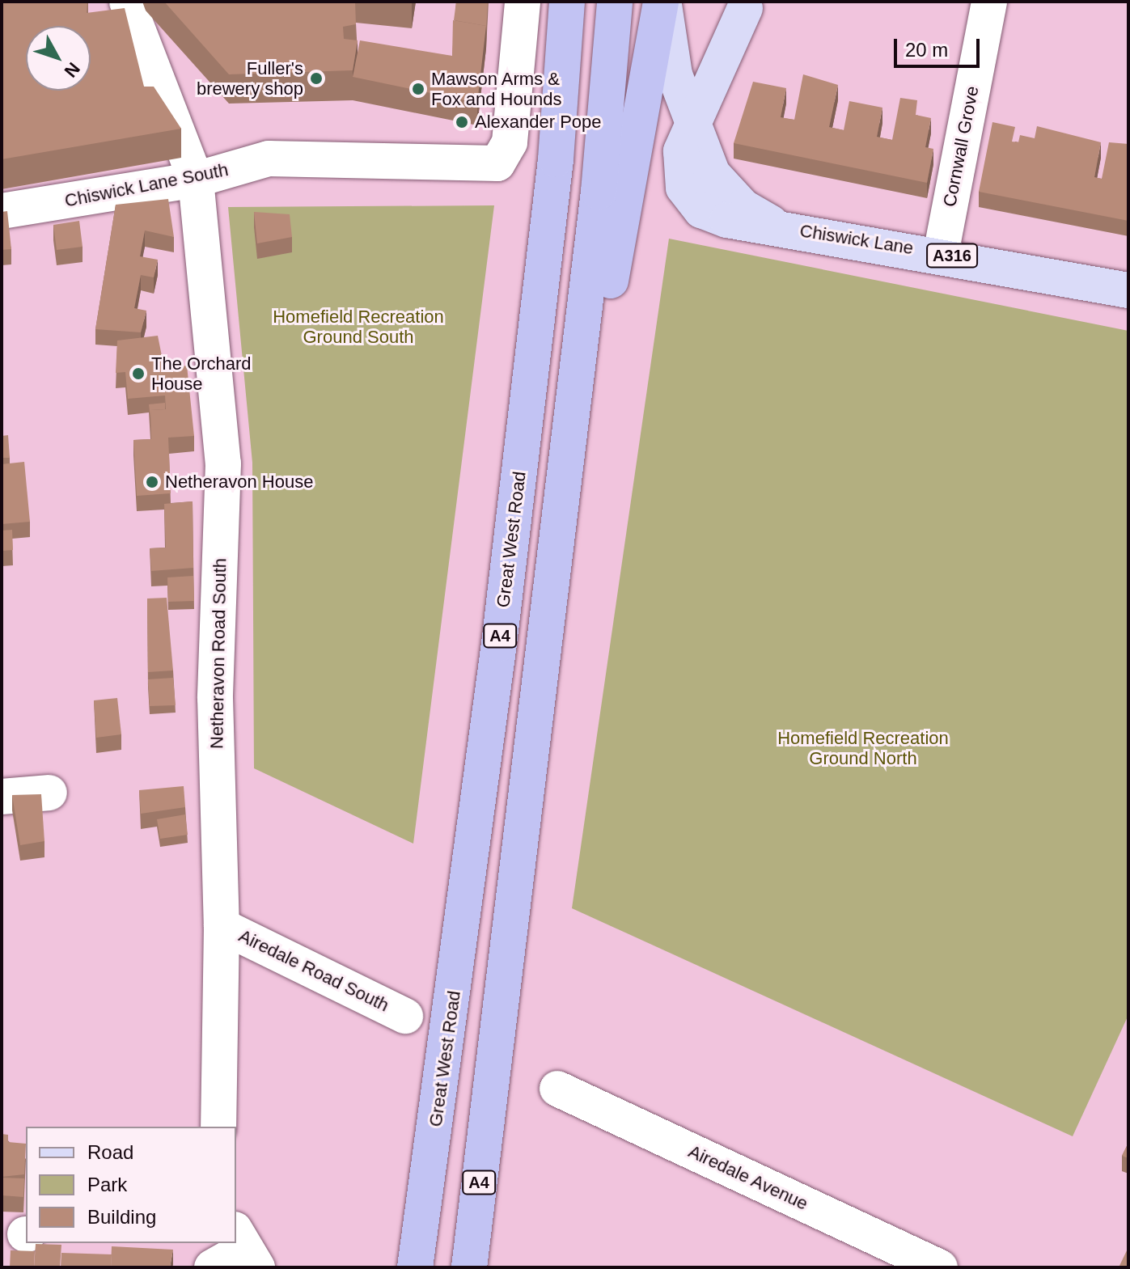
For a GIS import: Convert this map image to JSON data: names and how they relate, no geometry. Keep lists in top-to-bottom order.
{
  "streets": {
    "highway": ["Great West Road", "A4"],
    "main road": ["Chiswick Lane", "A316"],
    "street": [
      "Cornwall Grove",
      "Chiswick Lane South",
      "Netheravon Road South",
      "Airedale Road South",
      "Airedale Avenue"
    ]
  },
  "crossings": [
    ["Cornwall Grove", "Chiswick Lane"],
    ["Chiswick Lane South", "Netheravon Road South"],
    ["Chiswick Lane", "A316"],
    ["A316", "A4"],
    ["Netheravon Road South", "Airedale Road South"]
  ],
  "parks": ["Homefield Recreation Ground South", "Homefield Recreation Ground North"],
  "places": [
    "Fuller's brewery shop",
    "Mawson Arms & Fox and Hounds",
    "Alexander Pope",
    "The Orchard House",
    "Netheravon House"
  ],
  "legend": ["Road", "Park", "Building"],
  "scale_bar": "20 m",
  "north": "bottom right"
}
